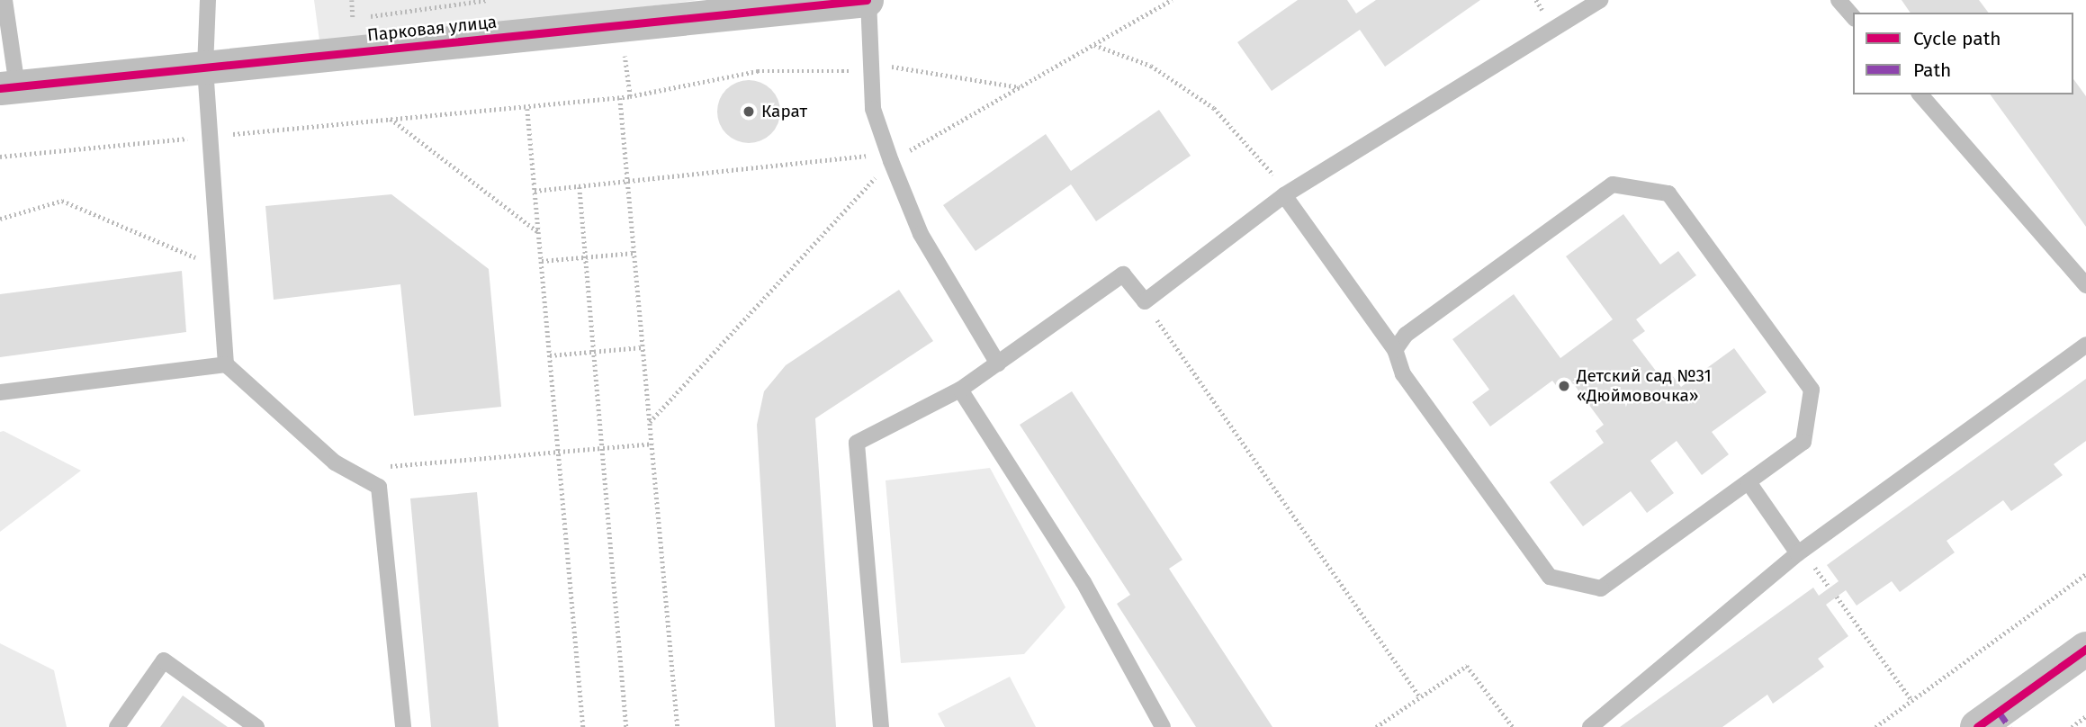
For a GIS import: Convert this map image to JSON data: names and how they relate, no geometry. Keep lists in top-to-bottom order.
{
  "streets": {
    "street": ["Парковая улица"]
  },
  "places": ["Карат", "Детский сад №31 «Дюймовочка»"],
  "legend": ["Cycle path", "Path"]
}
